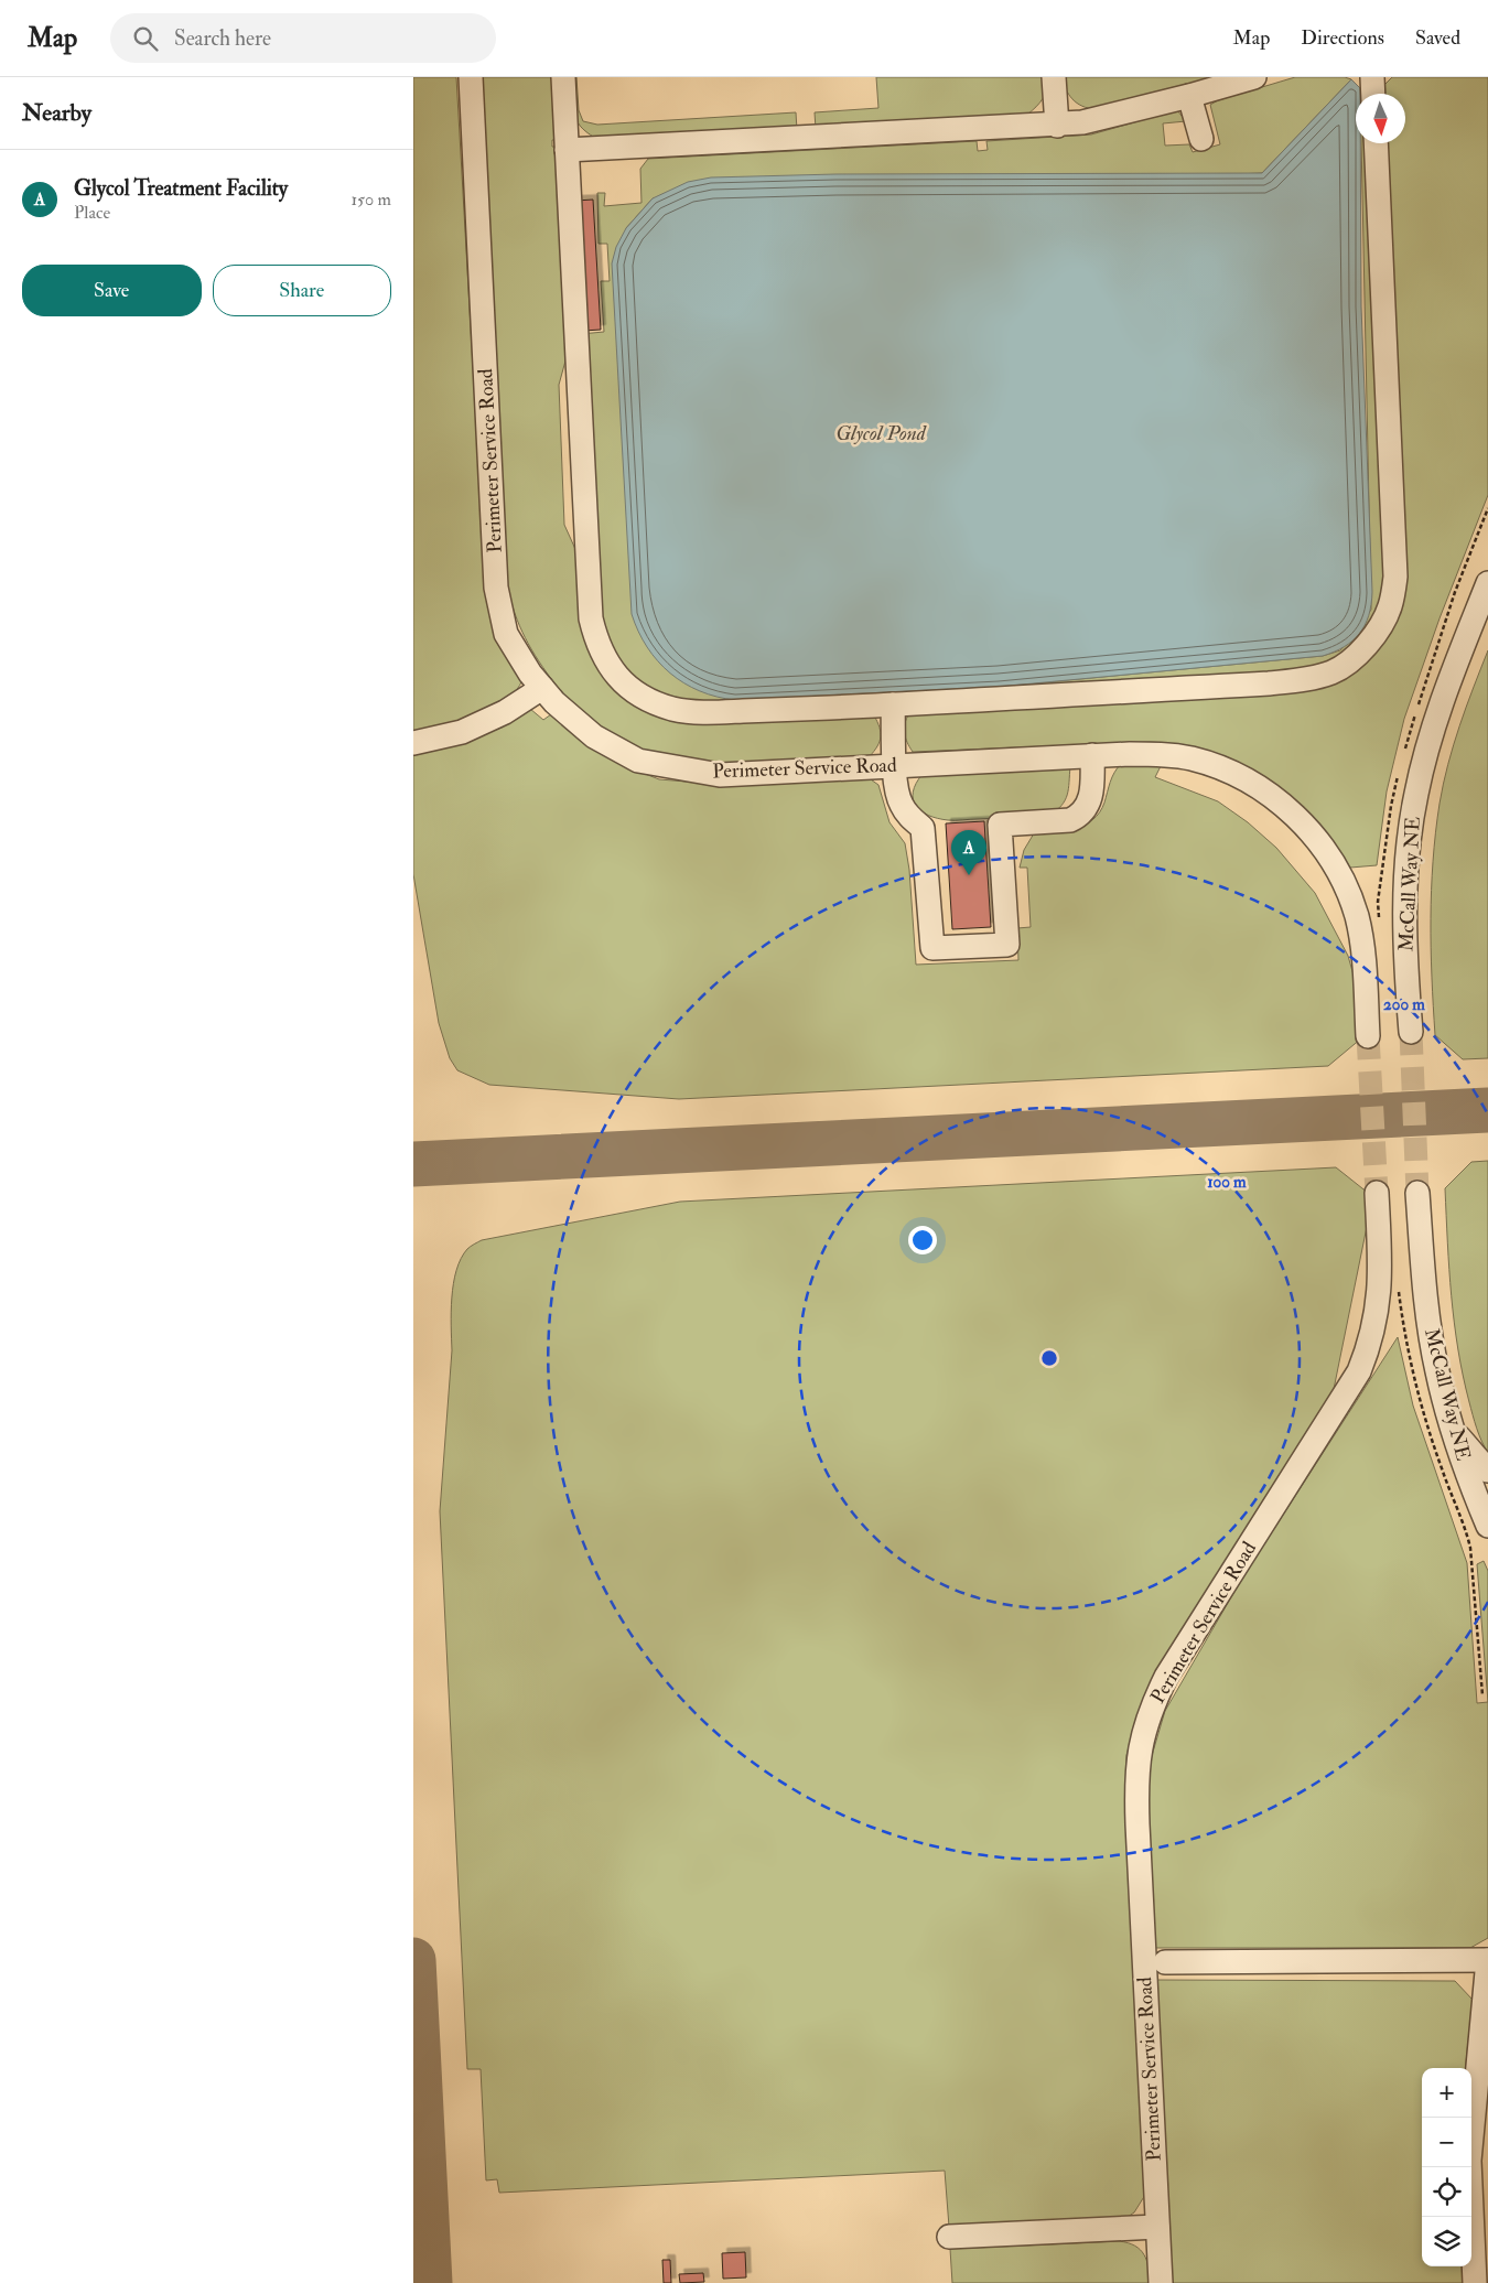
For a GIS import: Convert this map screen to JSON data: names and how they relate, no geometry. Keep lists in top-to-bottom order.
{
  "streets": {
    "street": ["Perimeter Service Road", "McCall Way NE"]
  },
  "water": ["Glycol Pond"],
  "north": "bottom",
  "page": {
    "header": "Map",
    "search": "Search here",
    "nav": ["Map", "Directions", "Saved"],
    "heading": "Nearby",
    "list": [
      {
        "mark": "A",
        "name": "Glycol Treatment Facility",
        "note": "Place",
        "value": "150 m"
      }
    ],
    "buttons": ["Save", "Share"],
    "pins": "A",
    "map_buttons": ["+", "−"]
  },
  "rings": ["200 m", "100 m"]
}
